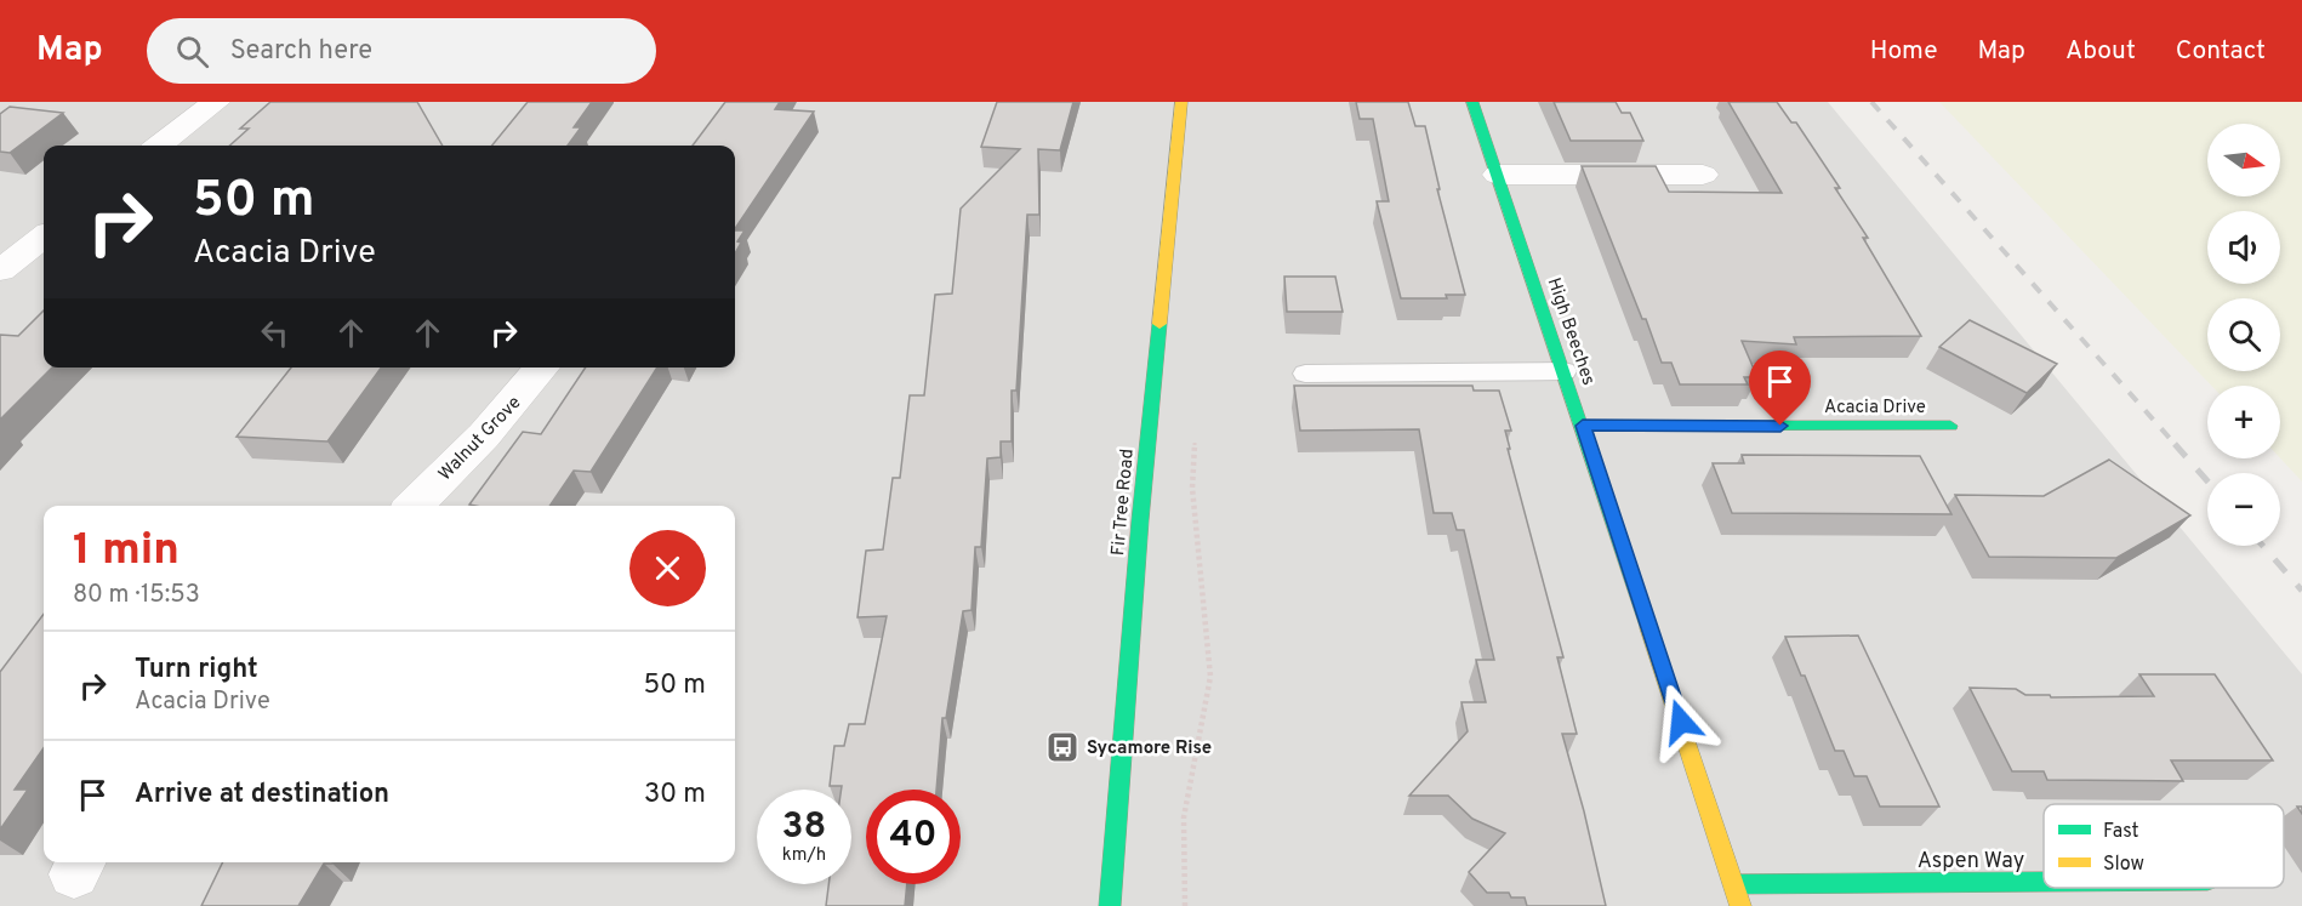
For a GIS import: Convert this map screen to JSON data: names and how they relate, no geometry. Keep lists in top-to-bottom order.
{
  "streets": {
    "street": [
      "High Beeches",
      "Acacia Drive",
      "Walnut Grove",
      "Fir Tree Road",
      "Aspen Way"
    ]
  },
  "crossings": [
    ["High Beeches", "Acacia Drive"],
    ["High Beeches", "Aspen Way"]
  ],
  "places": {
    "bus stop": ["Sycamore Rise"]
  },
  "legend": ["Fast", "Slow"],
  "north": "right",
  "page": {
    "header": "Map",
    "search": "Search here",
    "nav": [
      "Home",
      "Map",
      "About",
      "Contact"
    ],
    "map_buttons": ["+", "−"],
    "turn": ["50 m", "Acacia Drive"],
    "heading": ["1 min", "80 m · 15:53"],
    "list": [
      {
        "name": "Turn right",
        "note": "Acacia Drive",
        "value": "50 m"
      },
      {
        "name": "Arrive at destination",
        "value": "30 m"
      }
    ],
    "speed": "38 km/h",
    "limit": "40"
  }
}
